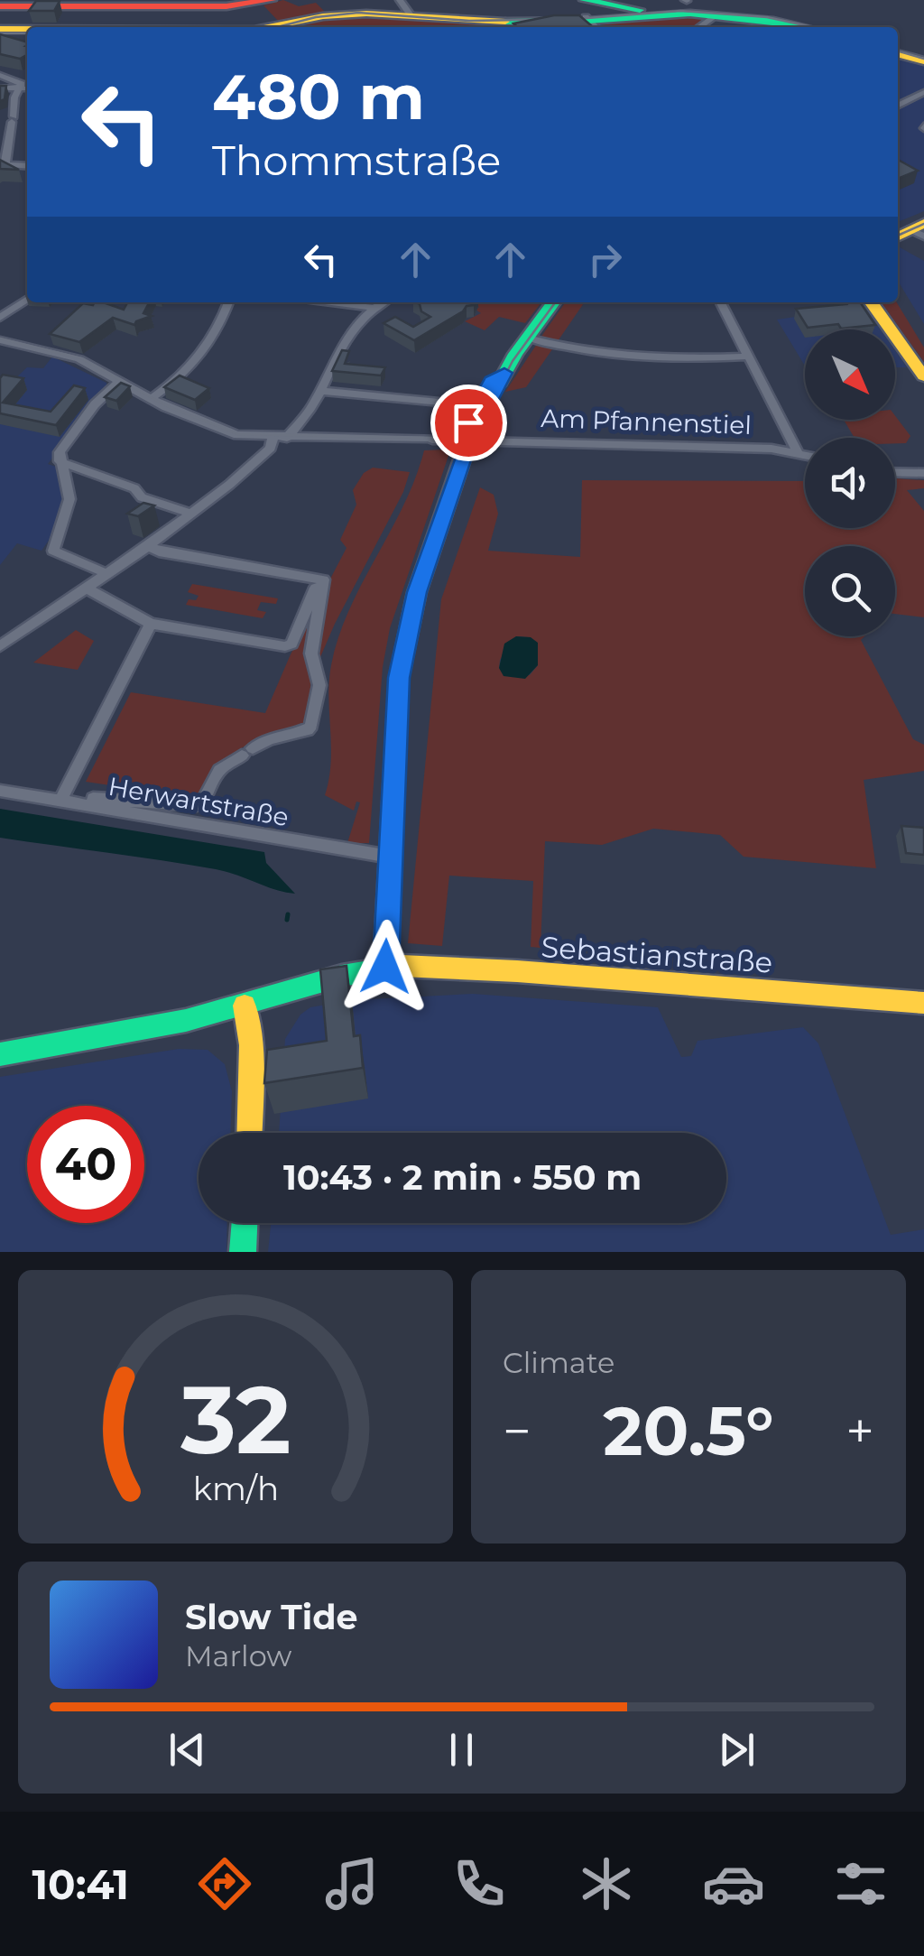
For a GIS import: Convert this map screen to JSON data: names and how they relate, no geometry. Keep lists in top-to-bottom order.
{
  "streets": {
    "main road": ["Sebastianstraße"],
    "street": ["Am Pfannenstiel", "Herwartstraße"]
  },
  "north": "bottom right",
  "page": {
    "turn": ["480 m", "Thommstraße"],
    "limit": "40",
    "trip": "10:43 · 2 min · 550 m",
    "tile": "Climate",
    "heat": ["−", "20.5°", "+"],
    "song": ["Slow Tide", "Marlow"],
    "tabs": "10:41",
    "gauge": ["32", "km/h"]
  }
}
